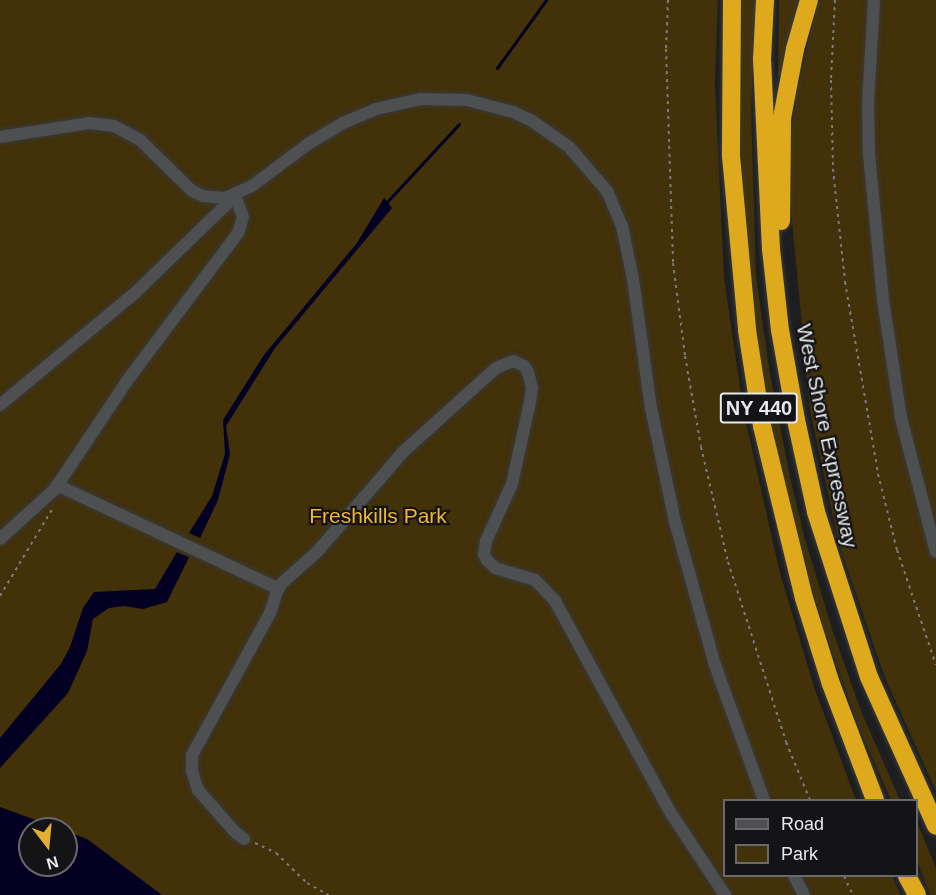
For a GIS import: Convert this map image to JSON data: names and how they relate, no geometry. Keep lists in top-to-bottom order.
{
  "streets": {
    "highway": ["NY 440", "West Shore Expressway"]
  },
  "parks": ["Freshkills Park"],
  "legend": ["Road", "Park"],
  "north": "bottom"
}
